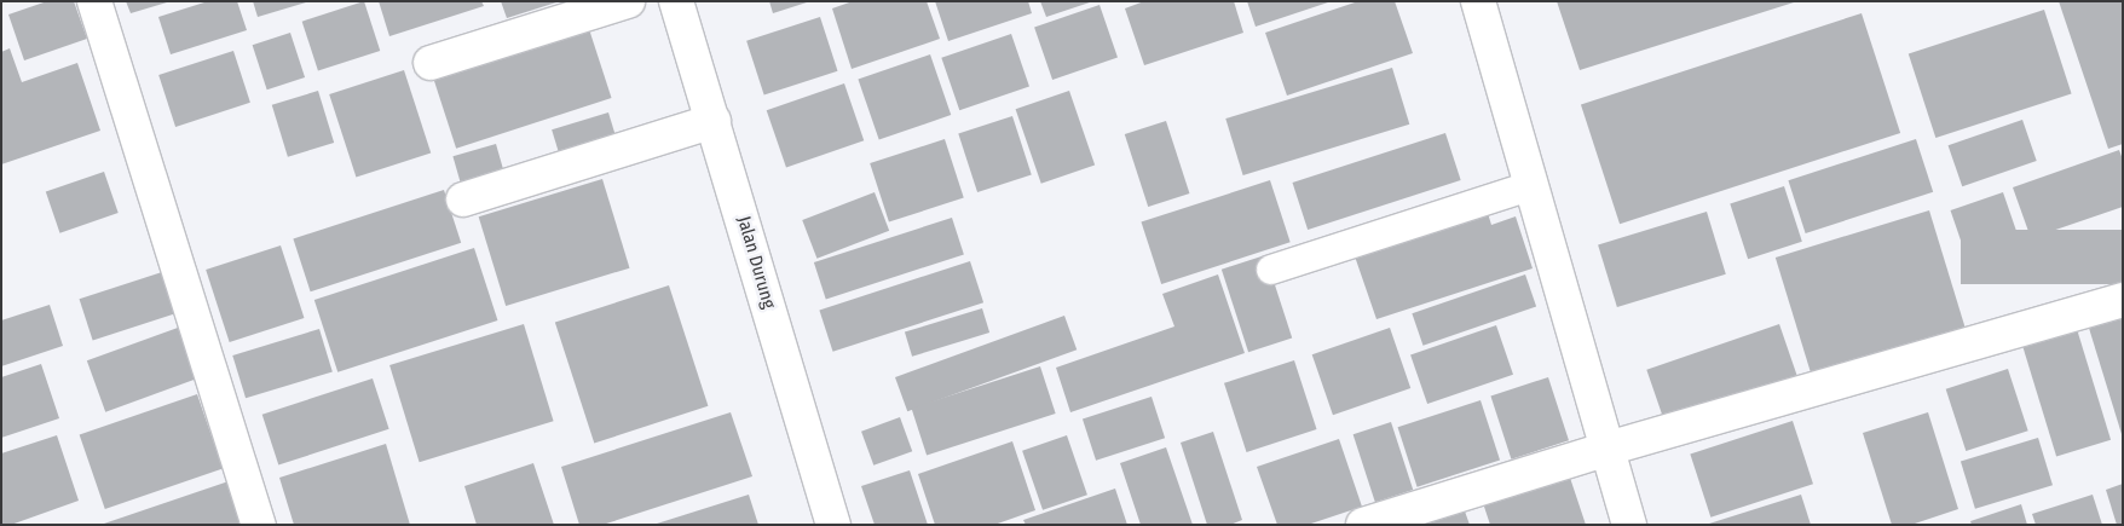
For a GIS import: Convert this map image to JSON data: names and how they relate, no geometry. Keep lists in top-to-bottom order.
{
  "streets": {
    "street": ["Jalan Durung"]
  }
}
